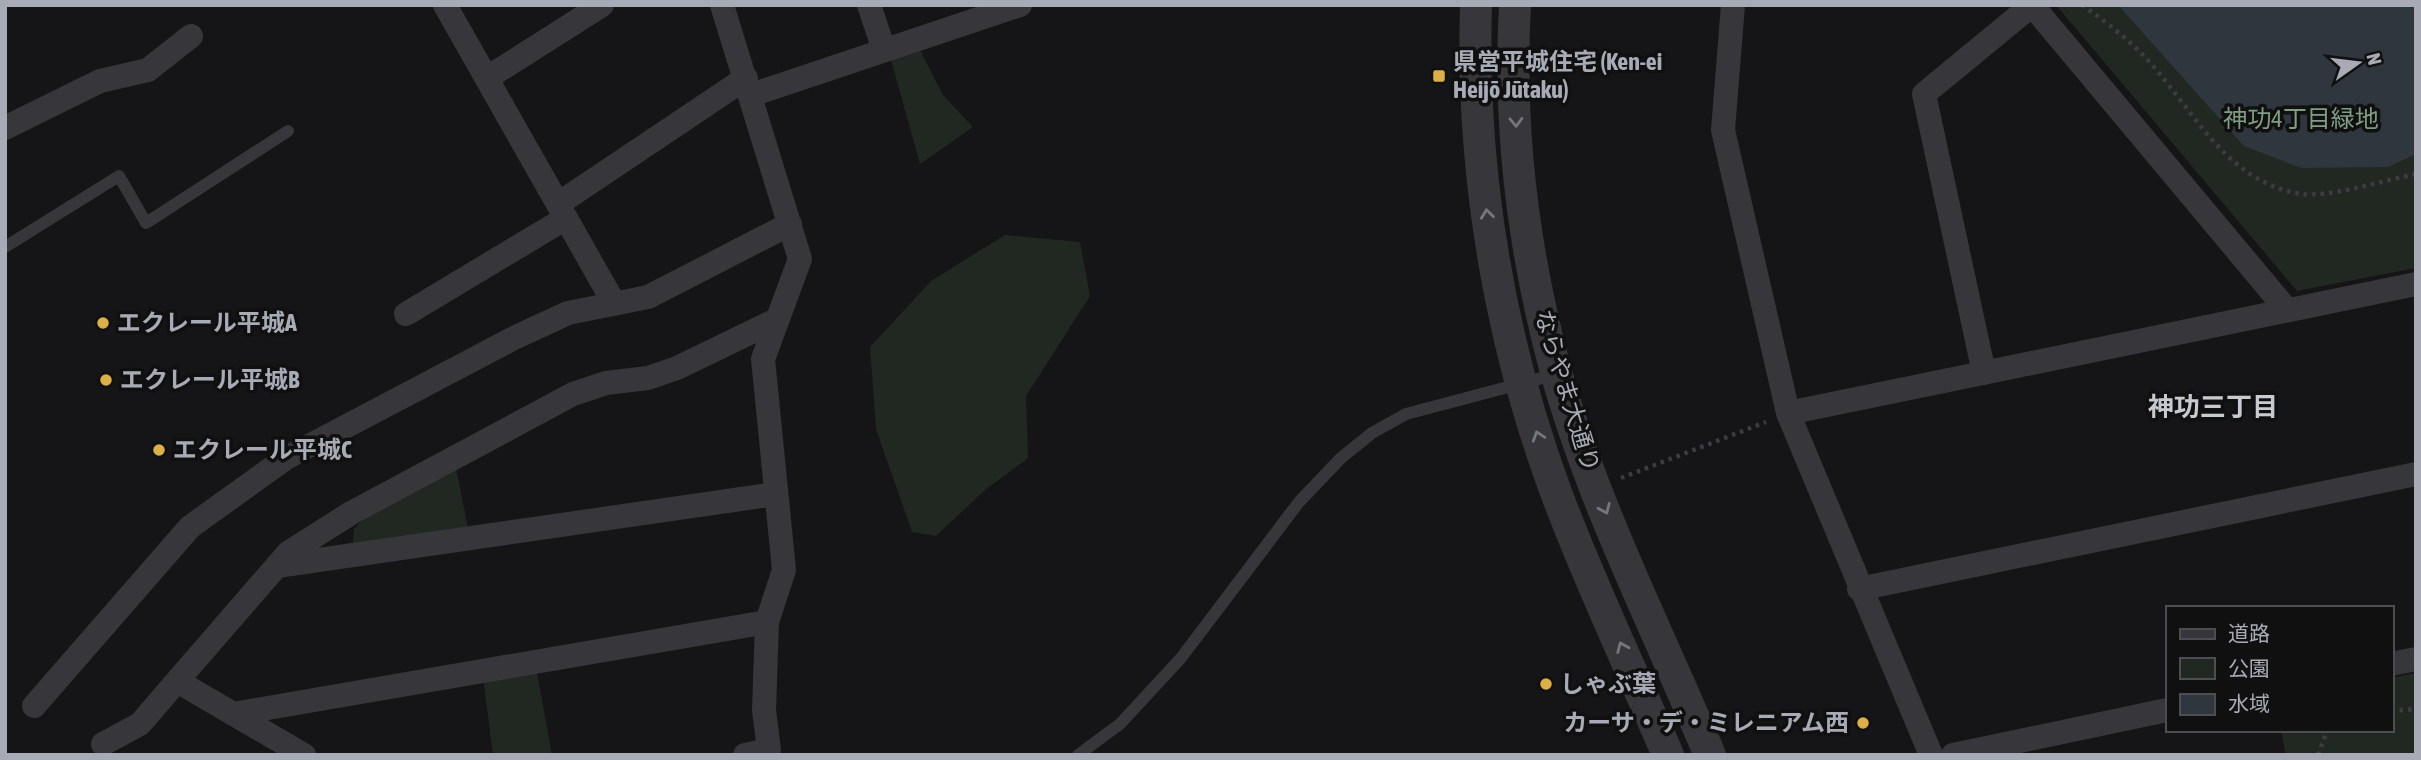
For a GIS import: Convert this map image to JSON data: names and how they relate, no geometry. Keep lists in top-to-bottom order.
{
  "streets": {
    "street": ["ならやま大通り"]
  },
  "districts": ["神功三丁目"],
  "parks": ["神功4丁目緑地"],
  "places": {
    "transit": ["県営平城住宅 (Ken-ei Heijō Jūtaku)"],
    "other": [
      "エクレール平城A",
      "エクレール平城B",
      "エクレール平城C",
      "しゃぶ葉",
      "カーサ・デ・ミレニアム西"
    ]
  },
  "legend": ["道路", "公園", "水域"],
  "north": "right"
}
